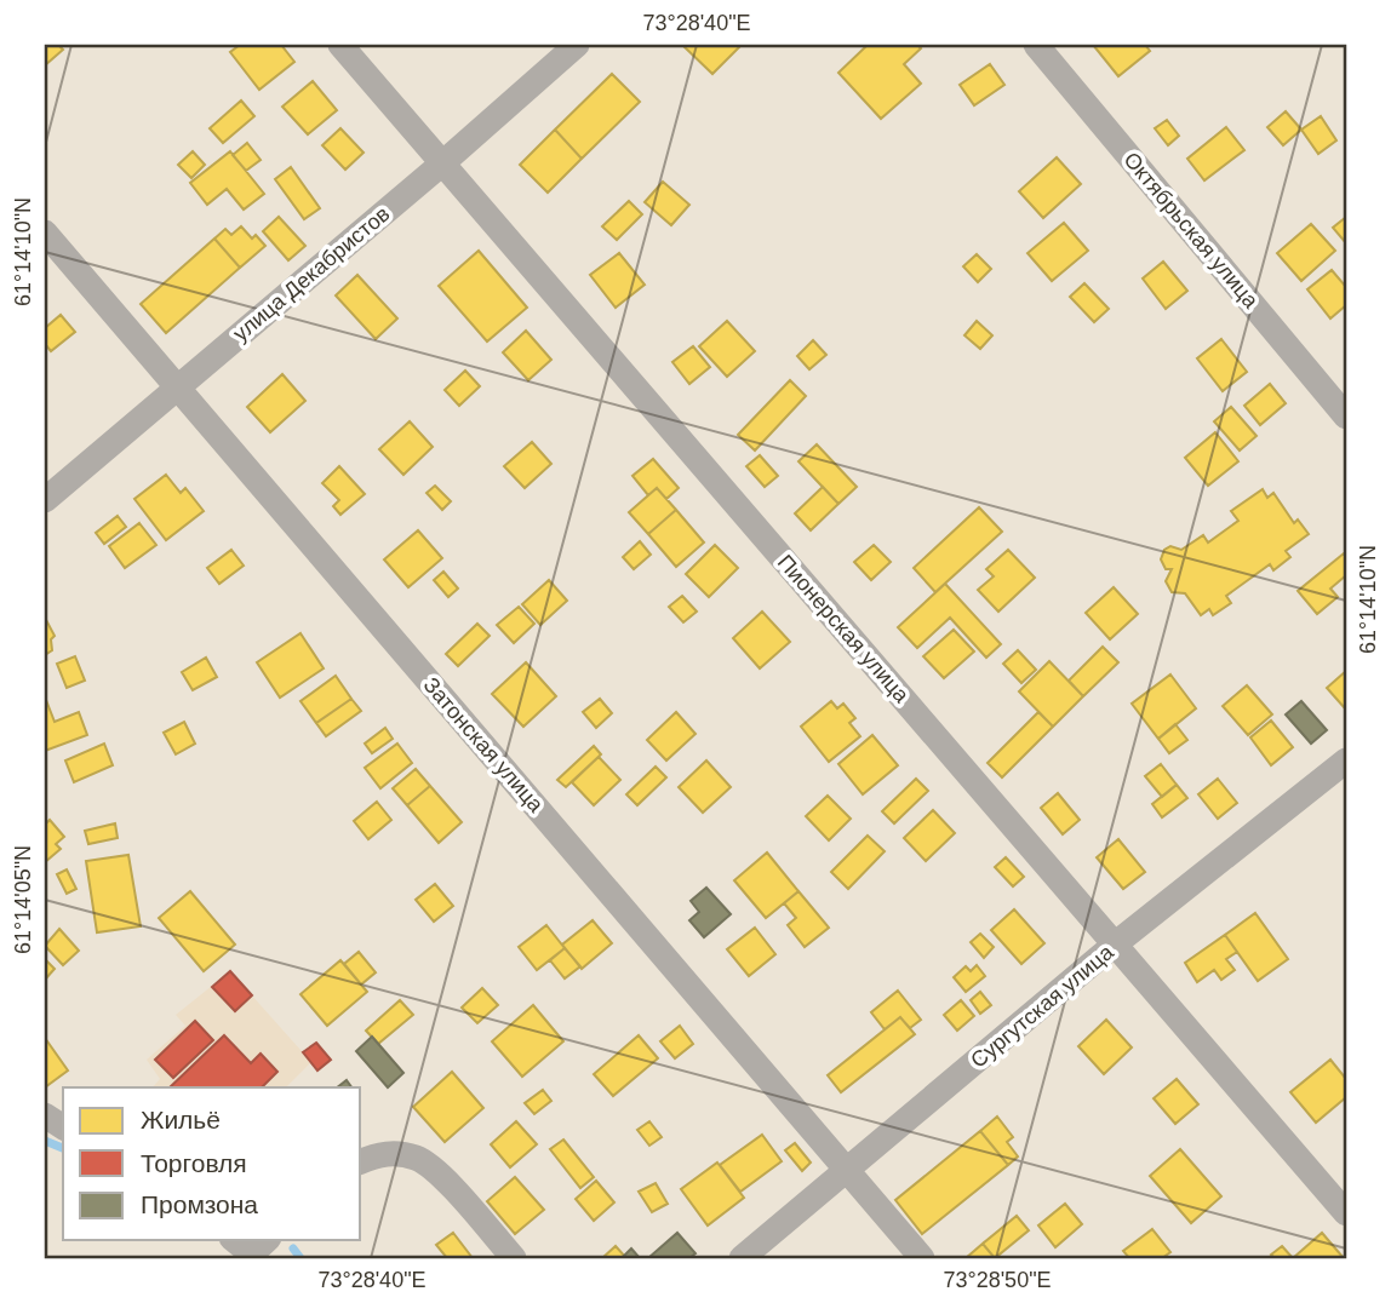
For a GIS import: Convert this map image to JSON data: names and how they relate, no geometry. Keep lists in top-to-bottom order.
{
  "streets": {
    "street": [
      "Октябрьская улица",
      "улица Декабристов",
      "Пионерская улица",
      "Затонская улица",
      "Сургутская улица"
    ]
  },
  "crossings": [
    ["улица Декабристов", "Пионерская улица"],
    ["улица Декабристов", "Затонская улица"],
    ["Пионерская улица", "Сургутская улица"],
    ["Затонская улица", "Сургутская улица"]
  ],
  "legend": ["Жильё", "Торговля", "Промзона"],
  "coordinates": [
    "73°28'40\"E",
    "61°14'10\"N",
    "61°14'05\"N",
    "73°28'50\"E"
  ]
}
